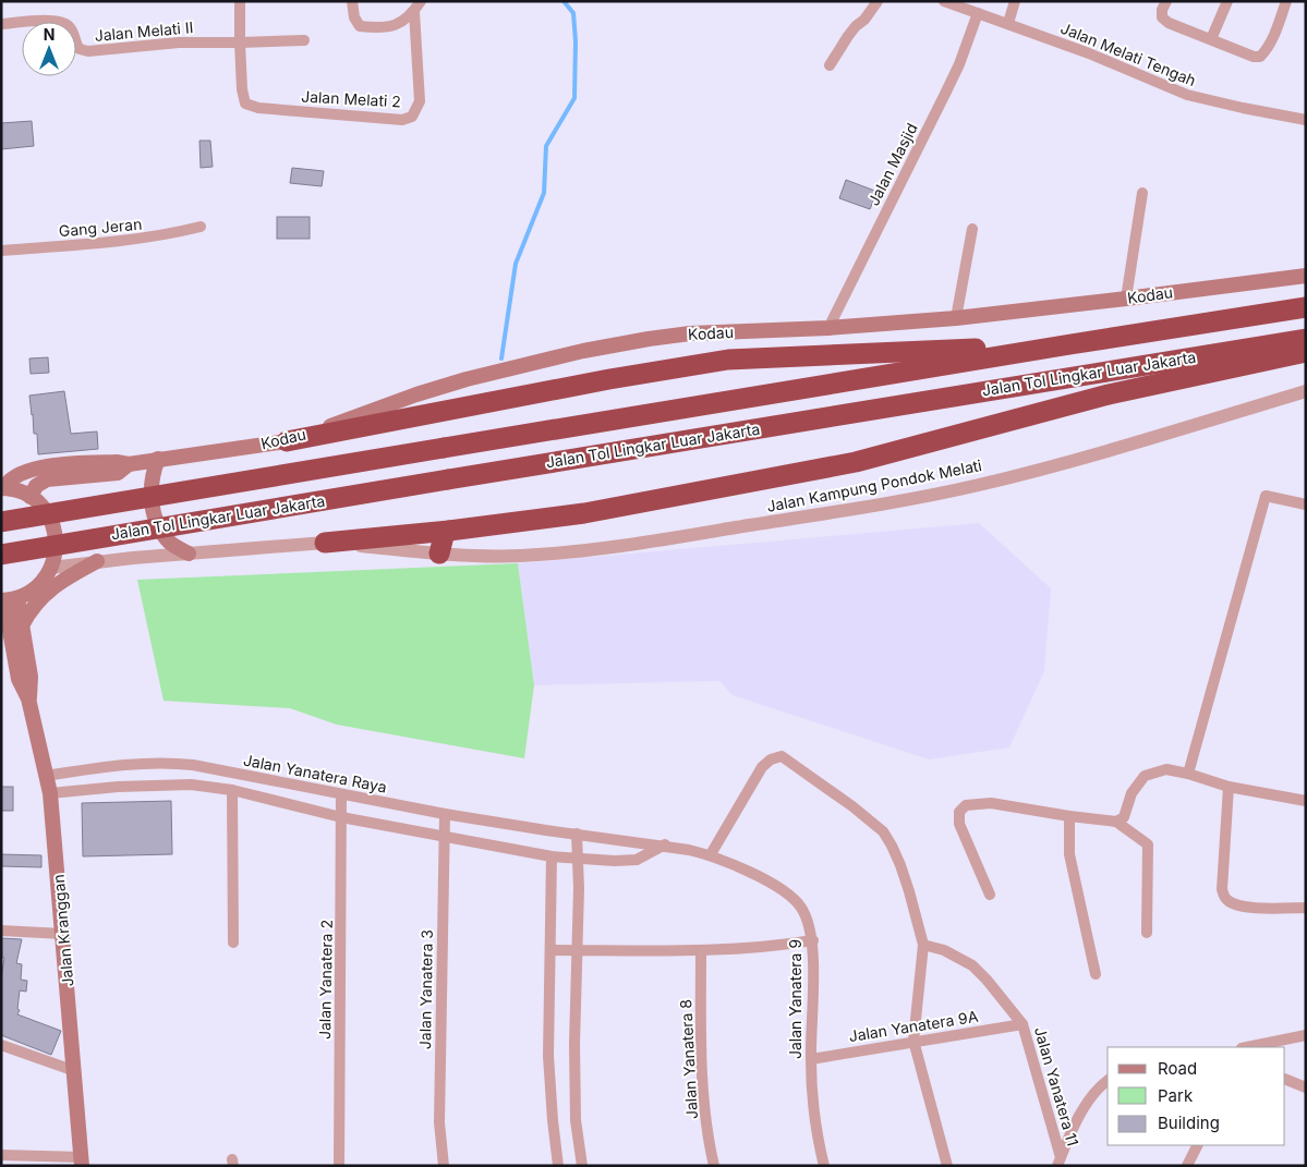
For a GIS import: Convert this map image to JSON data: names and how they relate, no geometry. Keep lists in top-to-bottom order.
{
  "streets": {
    "highway": ["Jalan Tol Lingkar Luar Jakarta"],
    "main road": ["Kodau", "Jalan Kranggan"],
    "street": [
      "Jalan Melati II",
      "Jalan Melati Tengah",
      "Jalan Melati 2",
      "Jalan Masjid",
      "Gang Jeran",
      "Jalan Kampung Pondok Melati",
      "Jalan Yanatera Raya",
      "Jalan Yanatera 2",
      "Jalan Yanatera 3",
      "Jalan Yanatera 9",
      "Jalan Yanatera 9A",
      "Jalan Yanatera 8",
      "Jalan Yanatera 11"
    ]
  },
  "crossings": [
    ["Jalan Melati II", "Jalan Melati 2"],
    ["Jalan Melati Tengah", "Jalan Masjid"],
    ["Jalan Masjid", "Kodau"],
    ["Jalan Yanatera Raya", "Jalan Kranggan"],
    ["Jalan Yanatera Raya", "Jalan Yanatera 2"],
    ["Jalan Yanatera Raya", "Jalan Yanatera 3"],
    ["Jalan Yanatera Raya", "Jalan Yanatera 9"],
    ["Jalan Yanatera 9", "Jalan Yanatera 9A"],
    ["Jalan Yanatera 9A", "Jalan Yanatera 11"]
  ],
  "legend": ["Road", "Park", "Building"],
  "north": "top"
}
